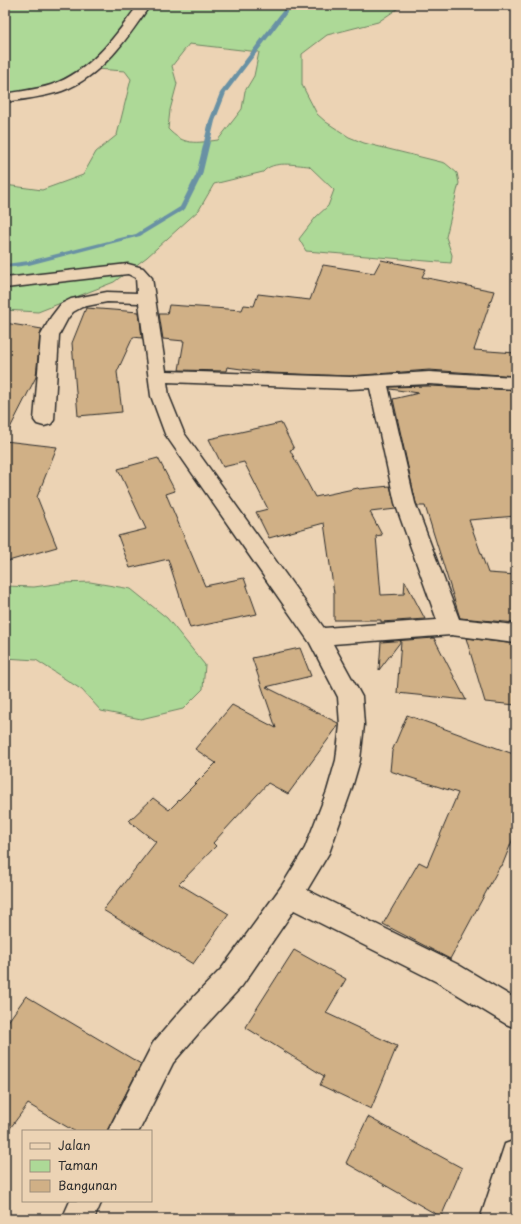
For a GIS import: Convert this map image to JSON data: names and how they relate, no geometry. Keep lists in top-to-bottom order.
{
  "legend": ["Jalan", "Taman", "Bangunan"]
}
